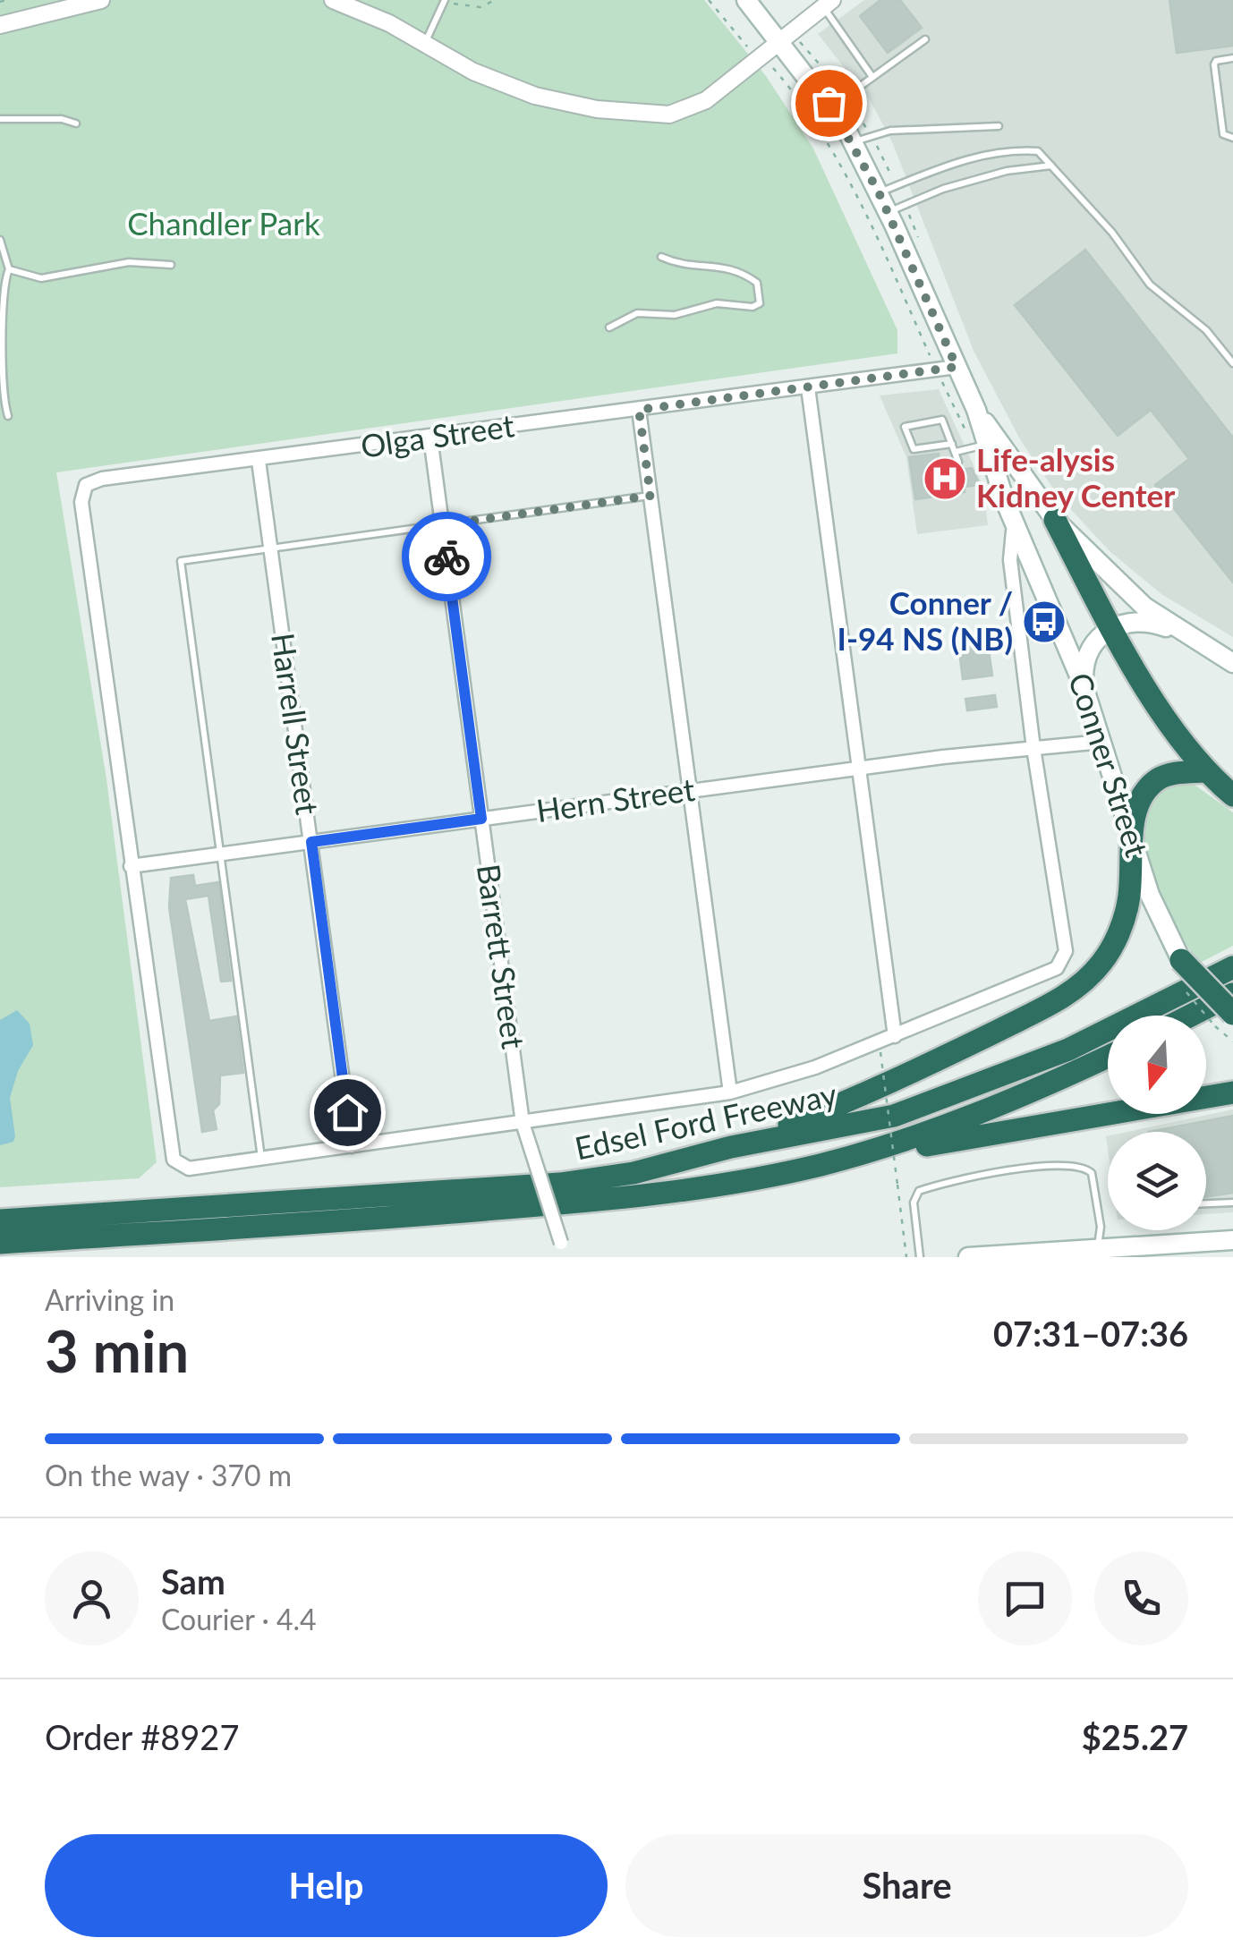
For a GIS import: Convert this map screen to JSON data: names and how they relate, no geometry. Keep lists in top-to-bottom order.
{
  "streets": {
    "highway": ["Edsel Ford Freeway"],
    "main road": ["Conner Street"],
    "street": [
      "Olga Street",
      "Harrell Street",
      "Hern Street",
      "Barrett Street"
    ]
  },
  "crossings": [
    ["Olga Street", "Harrell Street"],
    ["Olga Street", "Conner Street"],
    ["Olga Street", "Hern Street"],
    ["Olga Street", "Barrett Street"],
    ["Harrell Street", "Hern Street"],
    ["Conner Street", "Hern Street"],
    ["Hern Street", "Barrett Street"]
  ],
  "parks": ["Chandler Park"],
  "places": {
    "hospital": ["Life-alysis Kidney Center"],
    "bus stop": ["Conner / I-94 NS (NB)"]
  },
  "north": "bottom",
  "page": {
    "heading": ["3 min", "Arriving in", "07:31–07:36"],
    "panel": [
      "Sam",
      "Courier · 4.4",
      "Order #8927",
      "$25.27"
    ],
    "bar": "On the way · 370 m",
    "buttons": ["Help", "Share"]
  }
}
